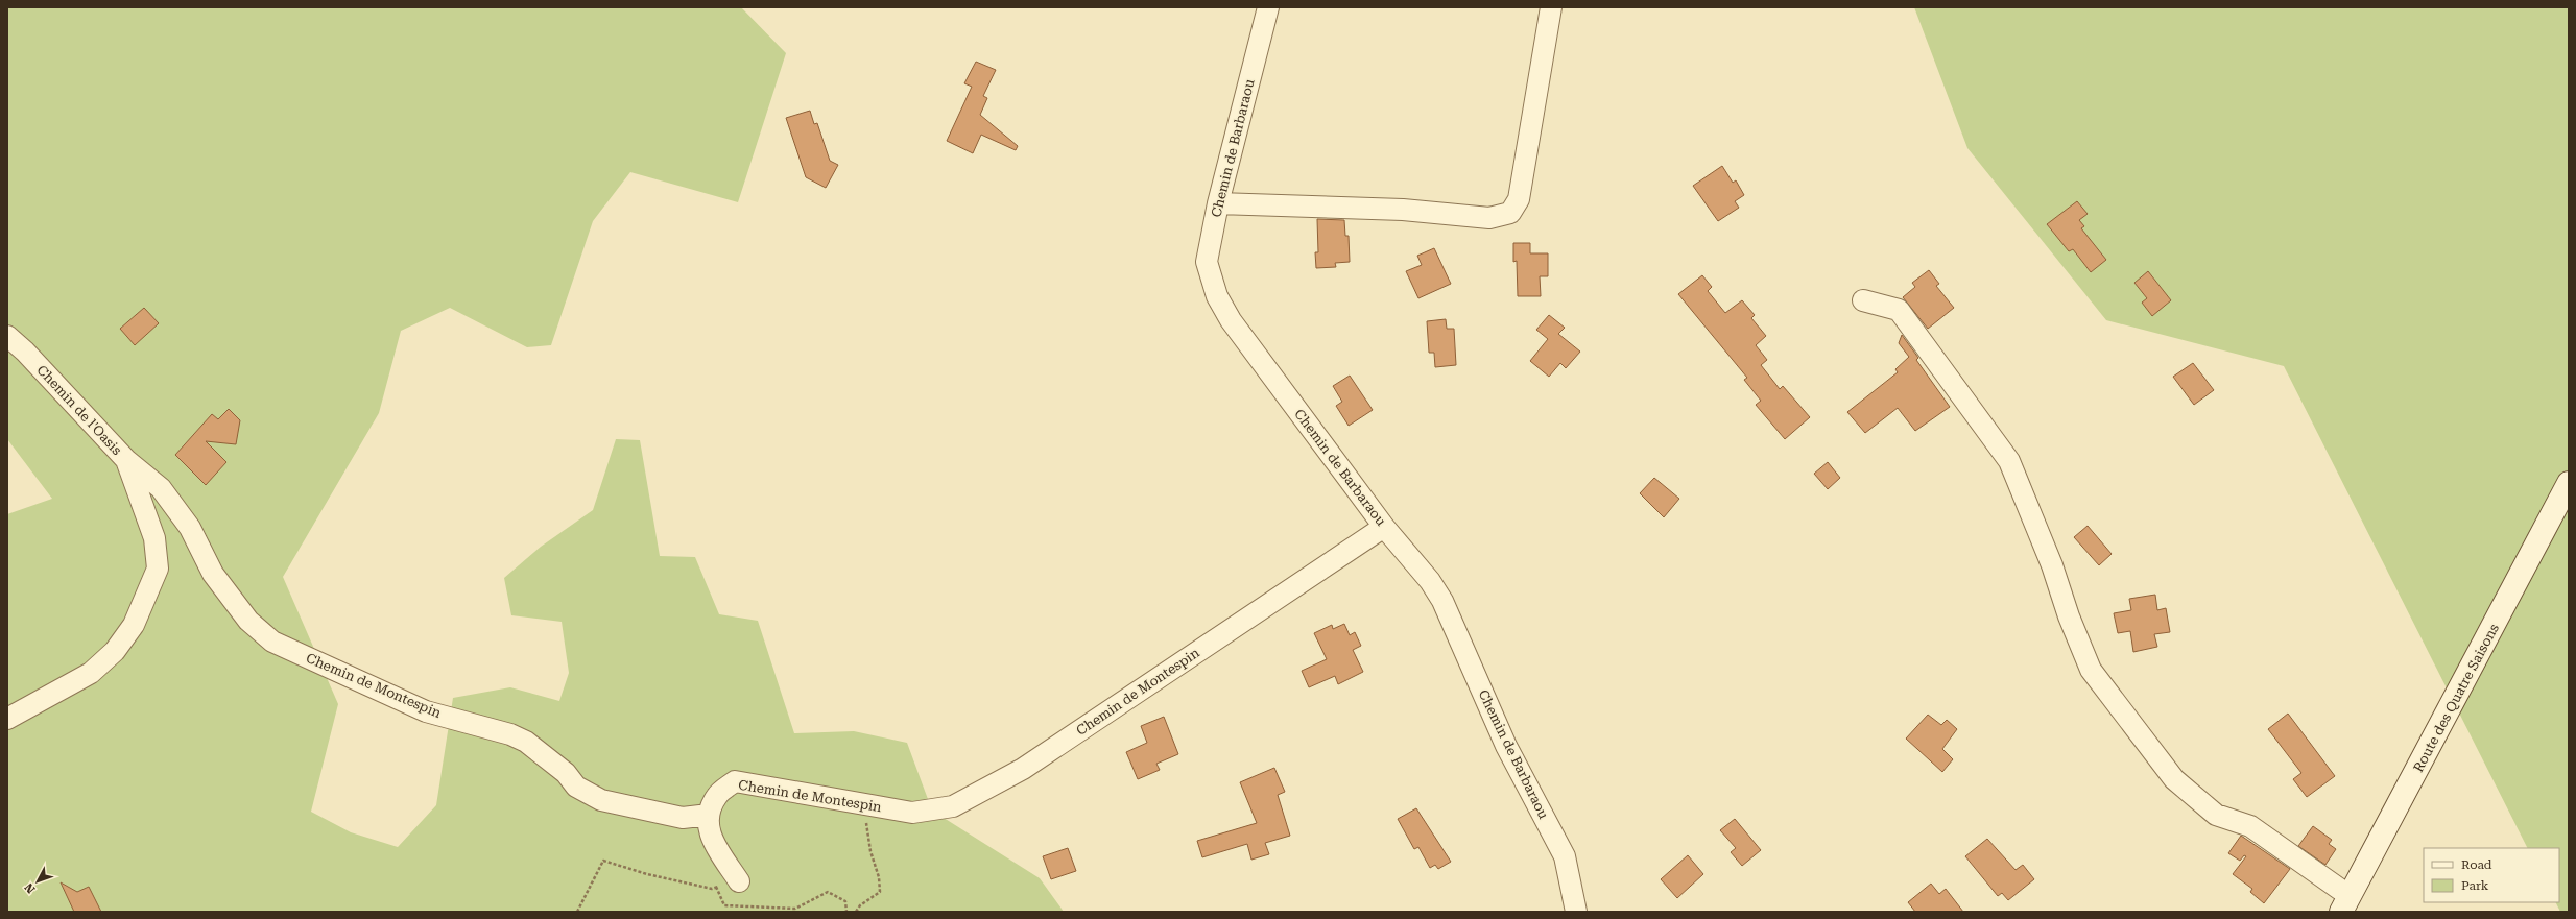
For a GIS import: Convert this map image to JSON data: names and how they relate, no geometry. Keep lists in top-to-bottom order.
{
  "streets": {
    "main road": ["Route des Quatre Saisons"],
    "street": ["Chemin de Barbaraou", "Chemin de l'Oasis", "Chemin de Montespin"]
  },
  "crossings": [
    ["Chemin de Barbaraou", "Chemin de Montespin"],
    ["Chemin de l'Oasis", "Chemin de Montespin"]
  ],
  "legend": ["Road", "Park"],
  "north": "bottom left"
}
